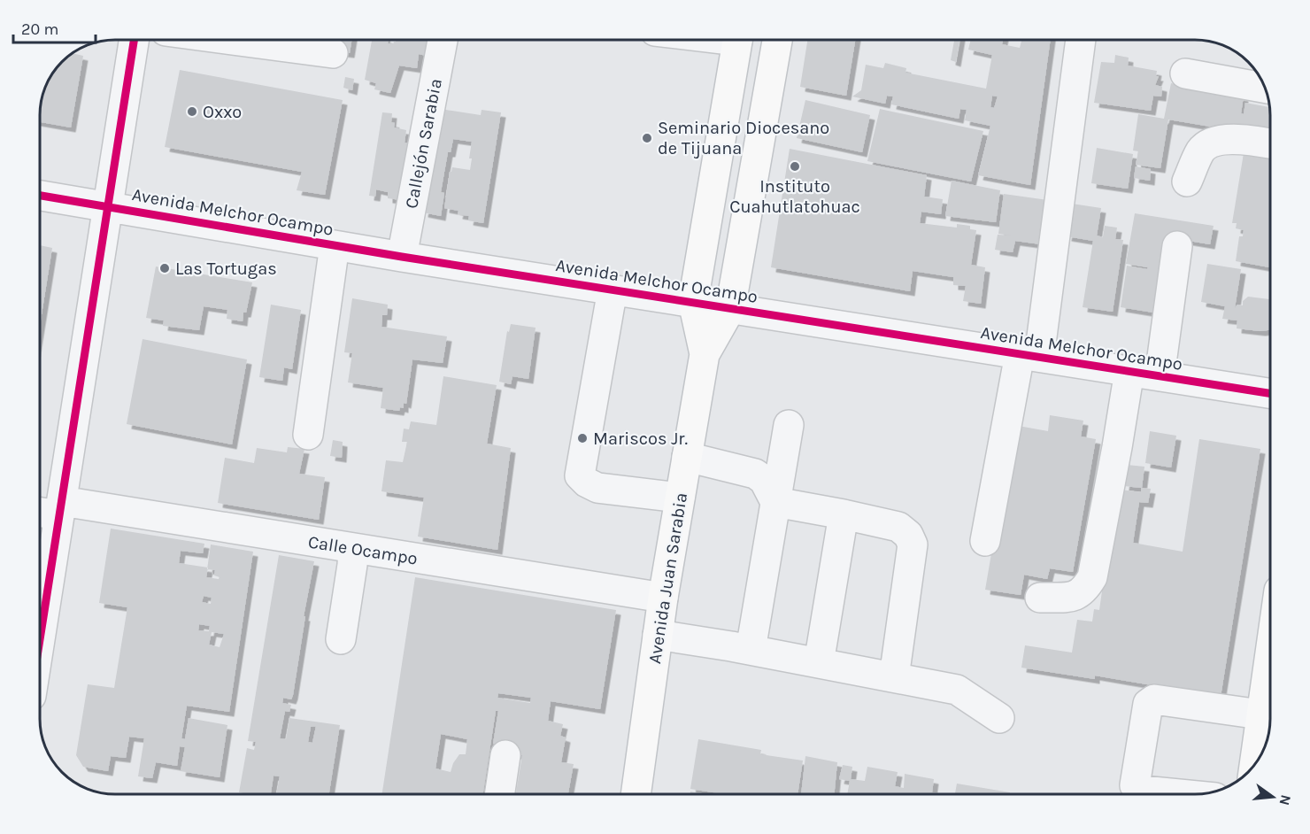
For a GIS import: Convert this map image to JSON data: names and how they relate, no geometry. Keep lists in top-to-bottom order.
{
  "streets": {
    "main road": ["Avenida Juan Sarabia"],
    "street": ["Callejón Sarabia", "Avenida Melchor Ocampo", "Calle Ocampo"]
  },
  "crossings": [
    ["Callejón Sarabia", "Avenida Melchor Ocampo"],
    ["Avenida Melchor Ocampo", "Avenida Juan Sarabia"],
    ["Calle Ocampo", "Avenida Juan Sarabia"]
  ],
  "places": [
    "Oxxo",
    "Seminario Diocesano de Tijuana",
    "Instituto Cuahutlatohuac",
    "Las Tortugas",
    "Mariscos Jr."
  ],
  "scale_bar": "20 m",
  "north": "right"
}
